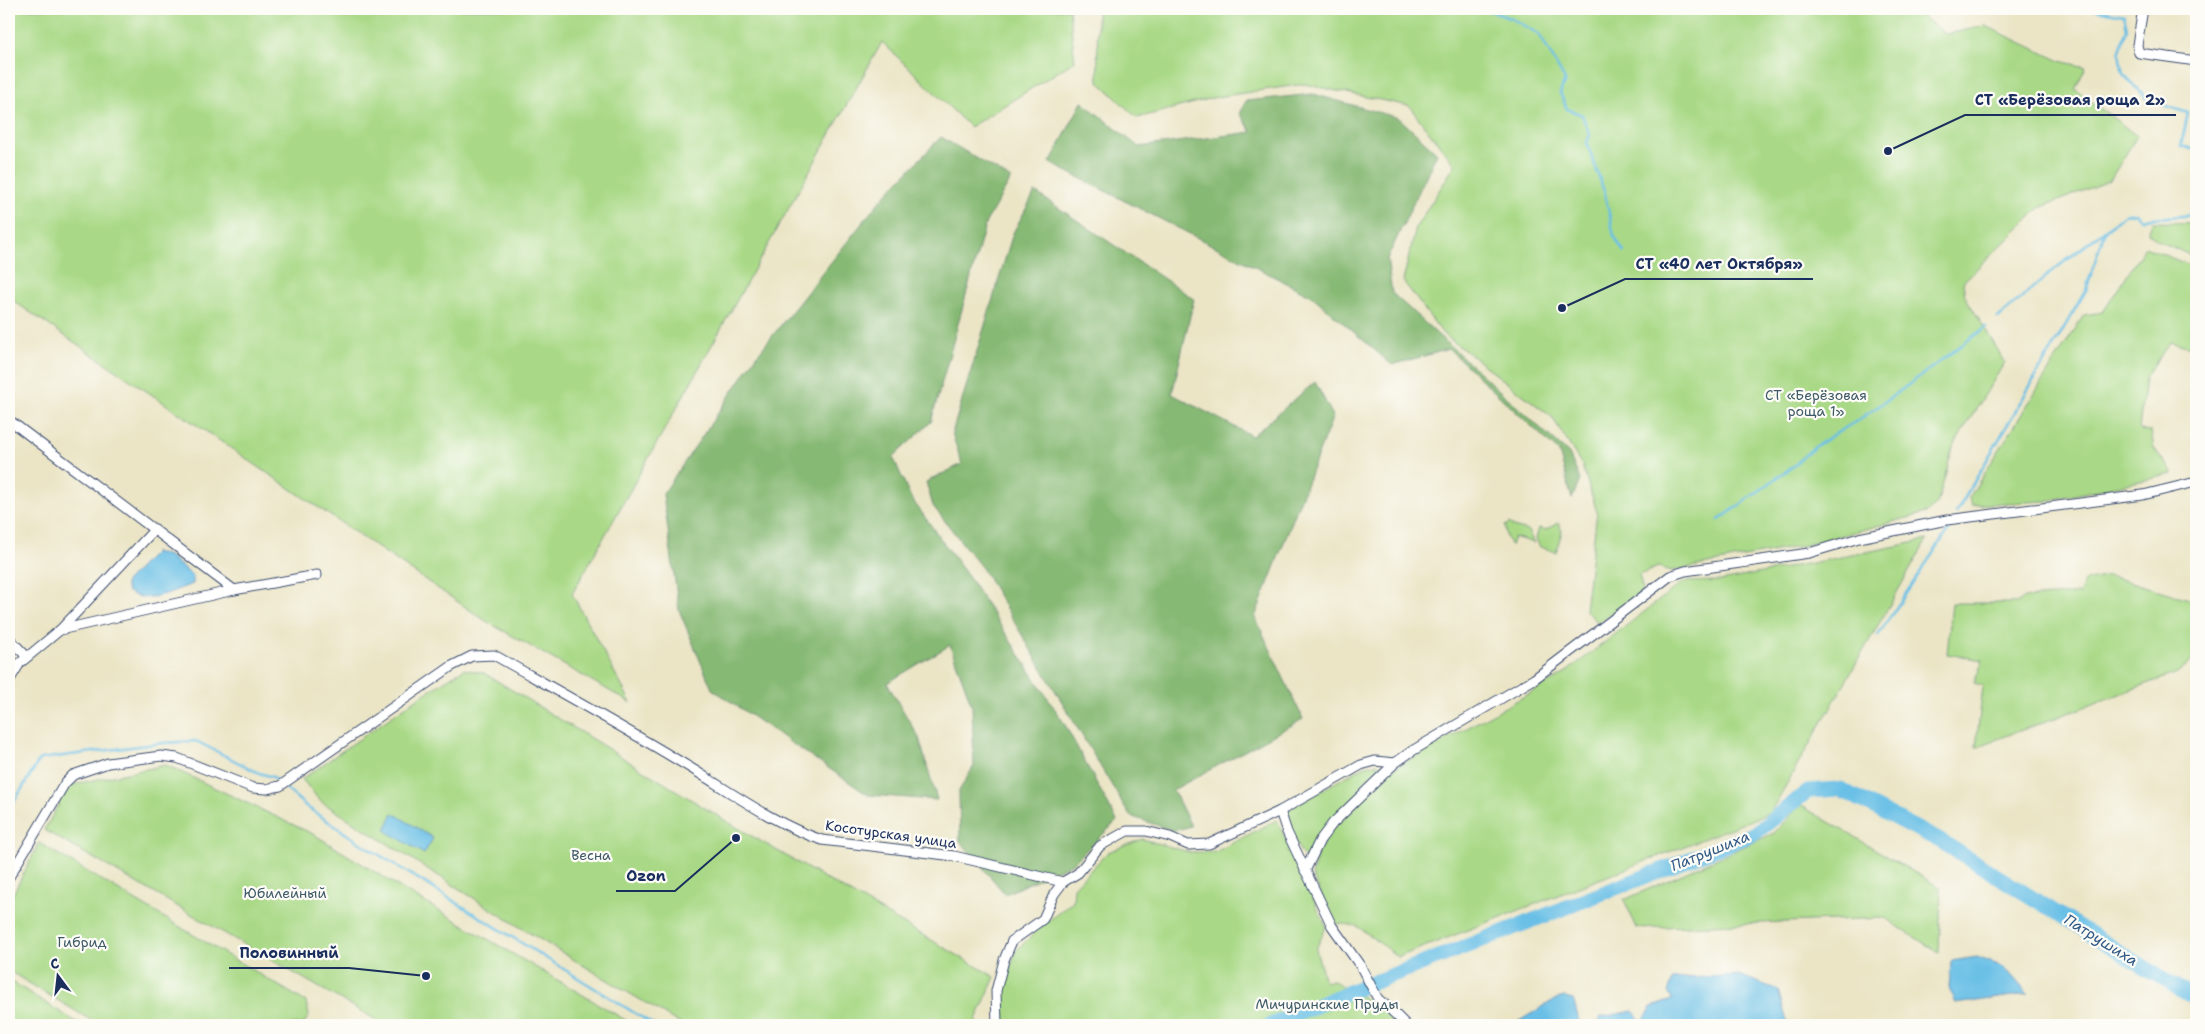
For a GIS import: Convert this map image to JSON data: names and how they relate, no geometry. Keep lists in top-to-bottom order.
{
  "streets": {
    "street": ["Косотурская улица"]
  },
  "water": ["Патрушиха"],
  "parks": [
    "СТ «Берёзовая роща 1»",
    "Весна",
    "Юбилейный",
    "Гибрид",
    "Мичуринские Пруды"
  ],
  "places": [
    "СТ «Берёзовая роща 2»",
    "СТ «40 лет Октября»",
    "Ozon",
    "Половинный"
  ],
  "north": "top"
}
